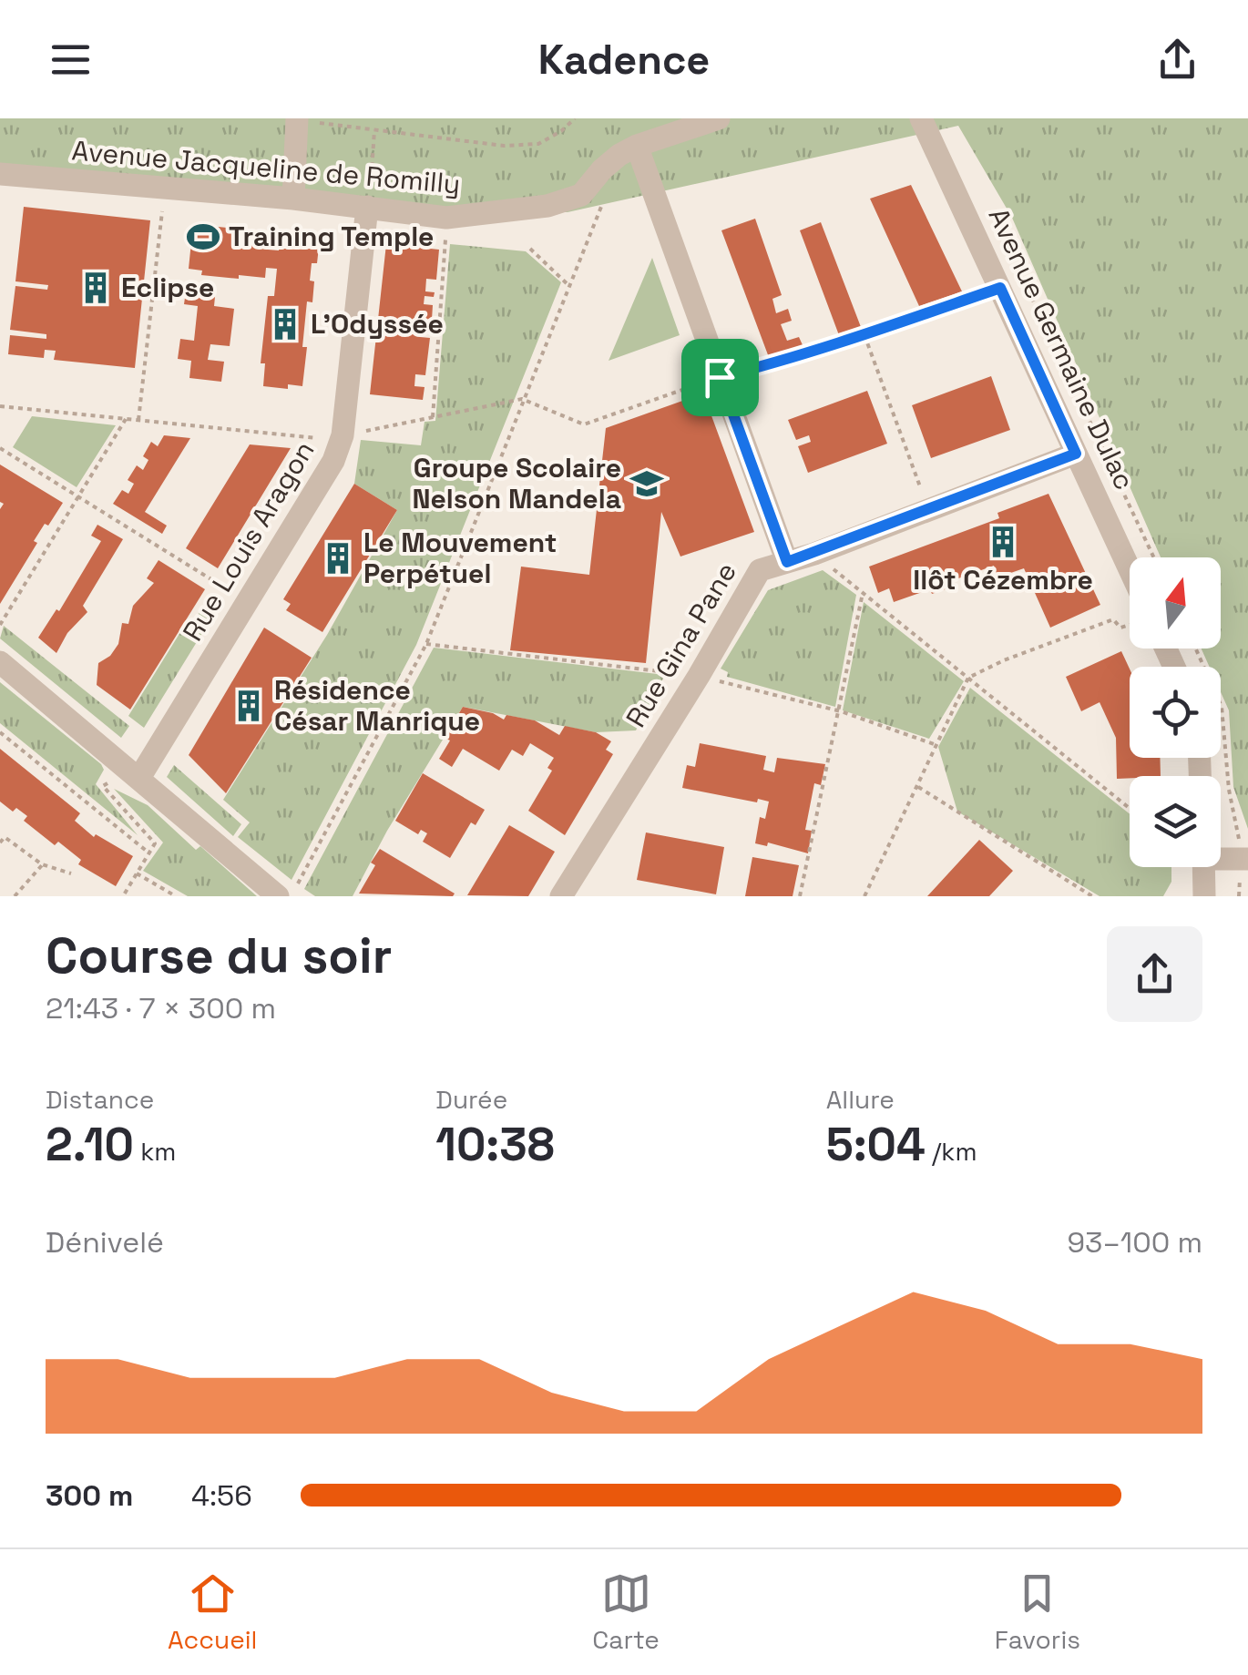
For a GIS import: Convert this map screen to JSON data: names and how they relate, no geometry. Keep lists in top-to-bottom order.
{
  "streets": {
    "street": [
      "Avenue Jacqueline de Romilly",
      "Avenue Germaine Dulac",
      "Rue Louis Aragon",
      "Rue Gina Pane"
    ]
  },
  "crossings": [
    ["Avenue Jacqueline de Romilly", "Rue Louis Aragon"],
    ["Avenue Germaine Dulac", "Rue Gina Pane"]
  ],
  "places": {
    "sports": ["Training Temple"],
    "building": [
      "Eclipse",
      "L'Odyssée",
      "Ilôt Cézembre",
      "Le Mouvement Perpétuel",
      "Résidence César Manrique"
    ],
    "school or university": ["Groupe Scolaire Nelson Mandela"]
  },
  "north": "top",
  "page": {
    "header": "Kadence",
    "heading": ["Course du soir", "21:43 · 7 × 300 m"],
    "stats": [
      ["Distance", "2.10 km"],
      ["Durée", "10:38"],
      ["Allure", "5:04 /km"]
    ],
    "chart": ["Dénivelé", "93–100 m"],
    "list": [
      {
        "name": "300 m",
        "note": "4:56"
      }
    ],
    "tabs": ["Accueil", "Carte", "Favoris"]
  }
}
